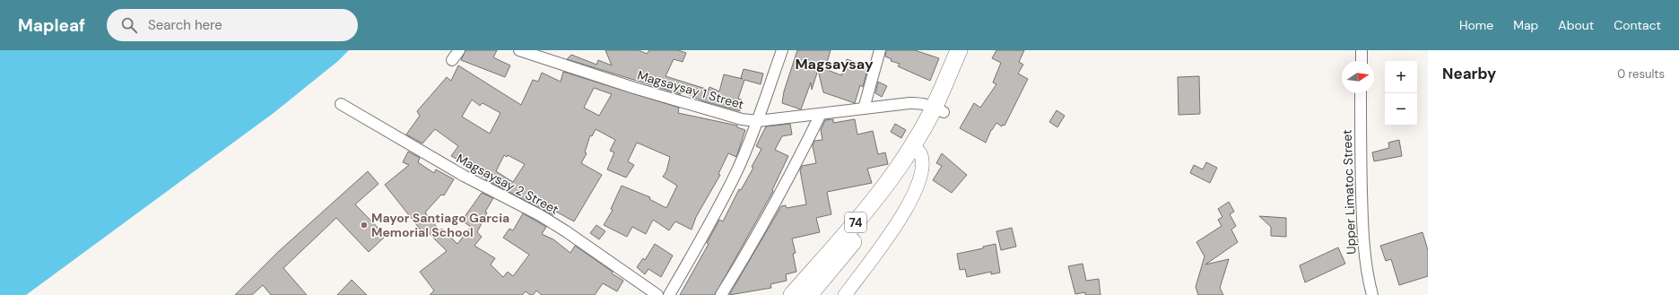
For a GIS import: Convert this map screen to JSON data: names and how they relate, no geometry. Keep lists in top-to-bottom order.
{
  "streets": {
    "main road": ["74"],
    "street": ["Magsaysay 1 Street", "Magsaysay 2 Street", "Upper Limatoc Street"]
  },
  "crossings": [
    ["Magsaysay 1 Street", "74"]
  ],
  "districts": ["Magsaysay"],
  "places": ["Mayor Santiago Garcia Memorial School"],
  "north": "right",
  "page": {
    "header": "Mapleaf",
    "search": "Search here",
    "nav": [
      "Home",
      "Map",
      "About",
      "Contact"
    ],
    "heading": ["Nearby", "0 results"],
    "map_buttons": ["+", "−"]
  }
}
